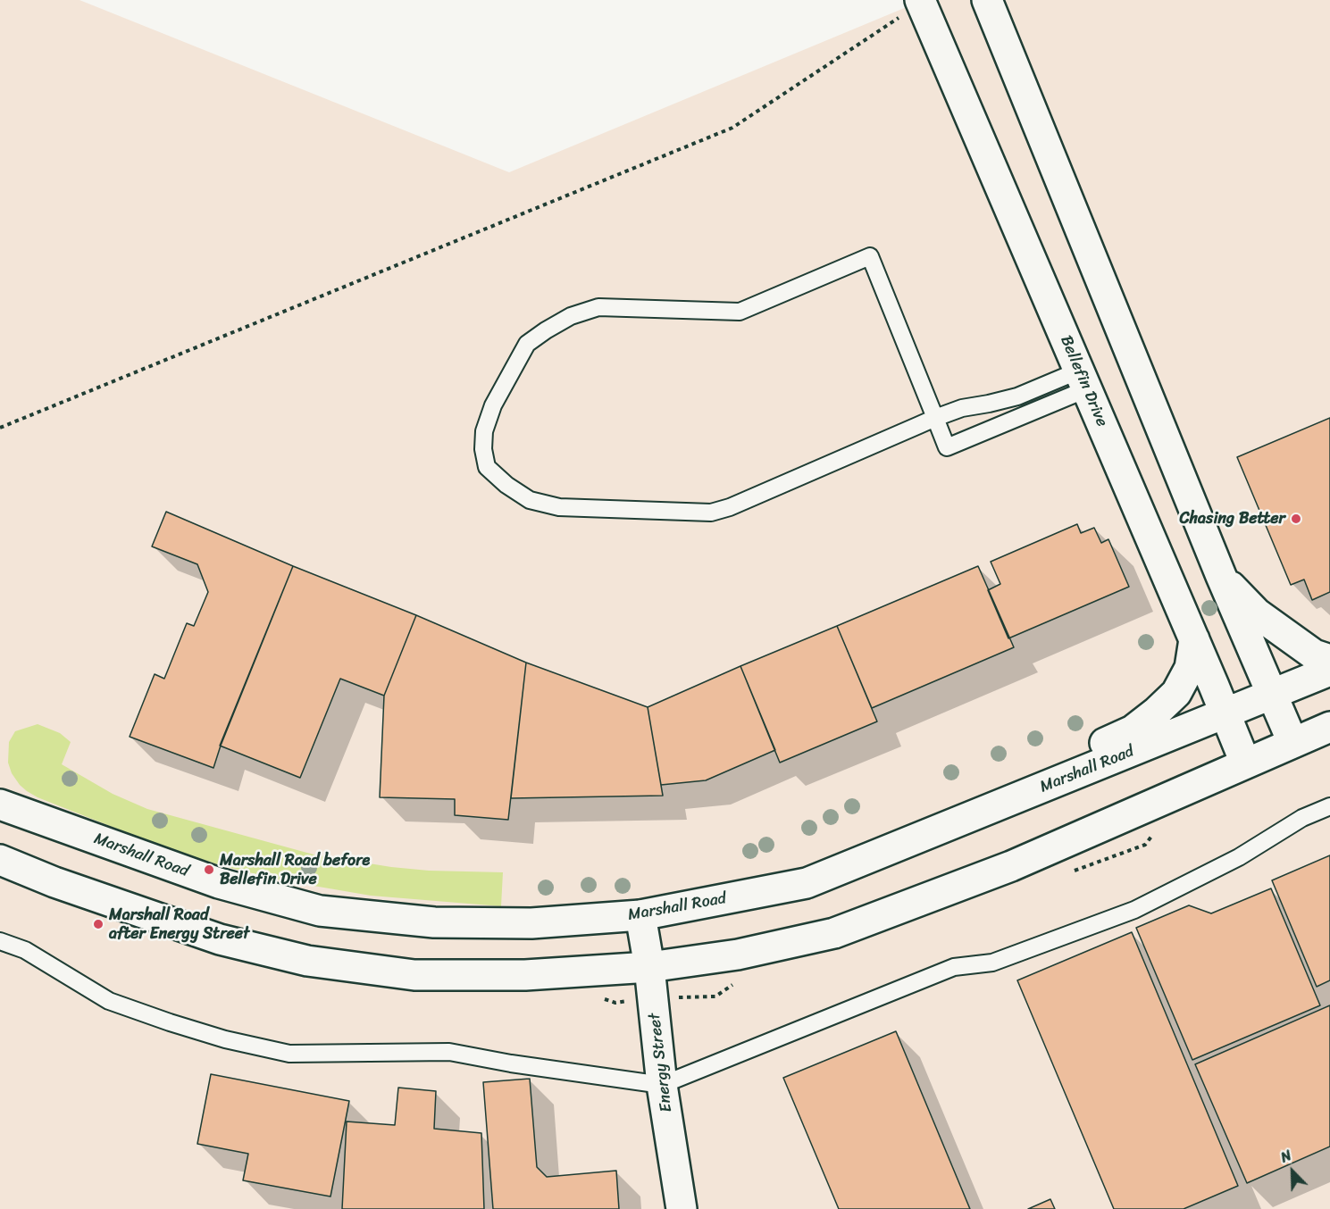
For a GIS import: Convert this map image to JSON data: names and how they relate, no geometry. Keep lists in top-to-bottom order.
{
  "streets": {
    "main road": ["Bellefin Drive", "Marshall Road", "Energy Street"]
  },
  "crossings": [
    ["Bellefin Drive", "Marshall Road"],
    ["Marshall Road", "Energy Street"]
  ],
  "places": ["Chasing Better", "Marshall Road before Bellefin Drive", "Marshall Road after Energy Street"],
  "north": "top left"
}
